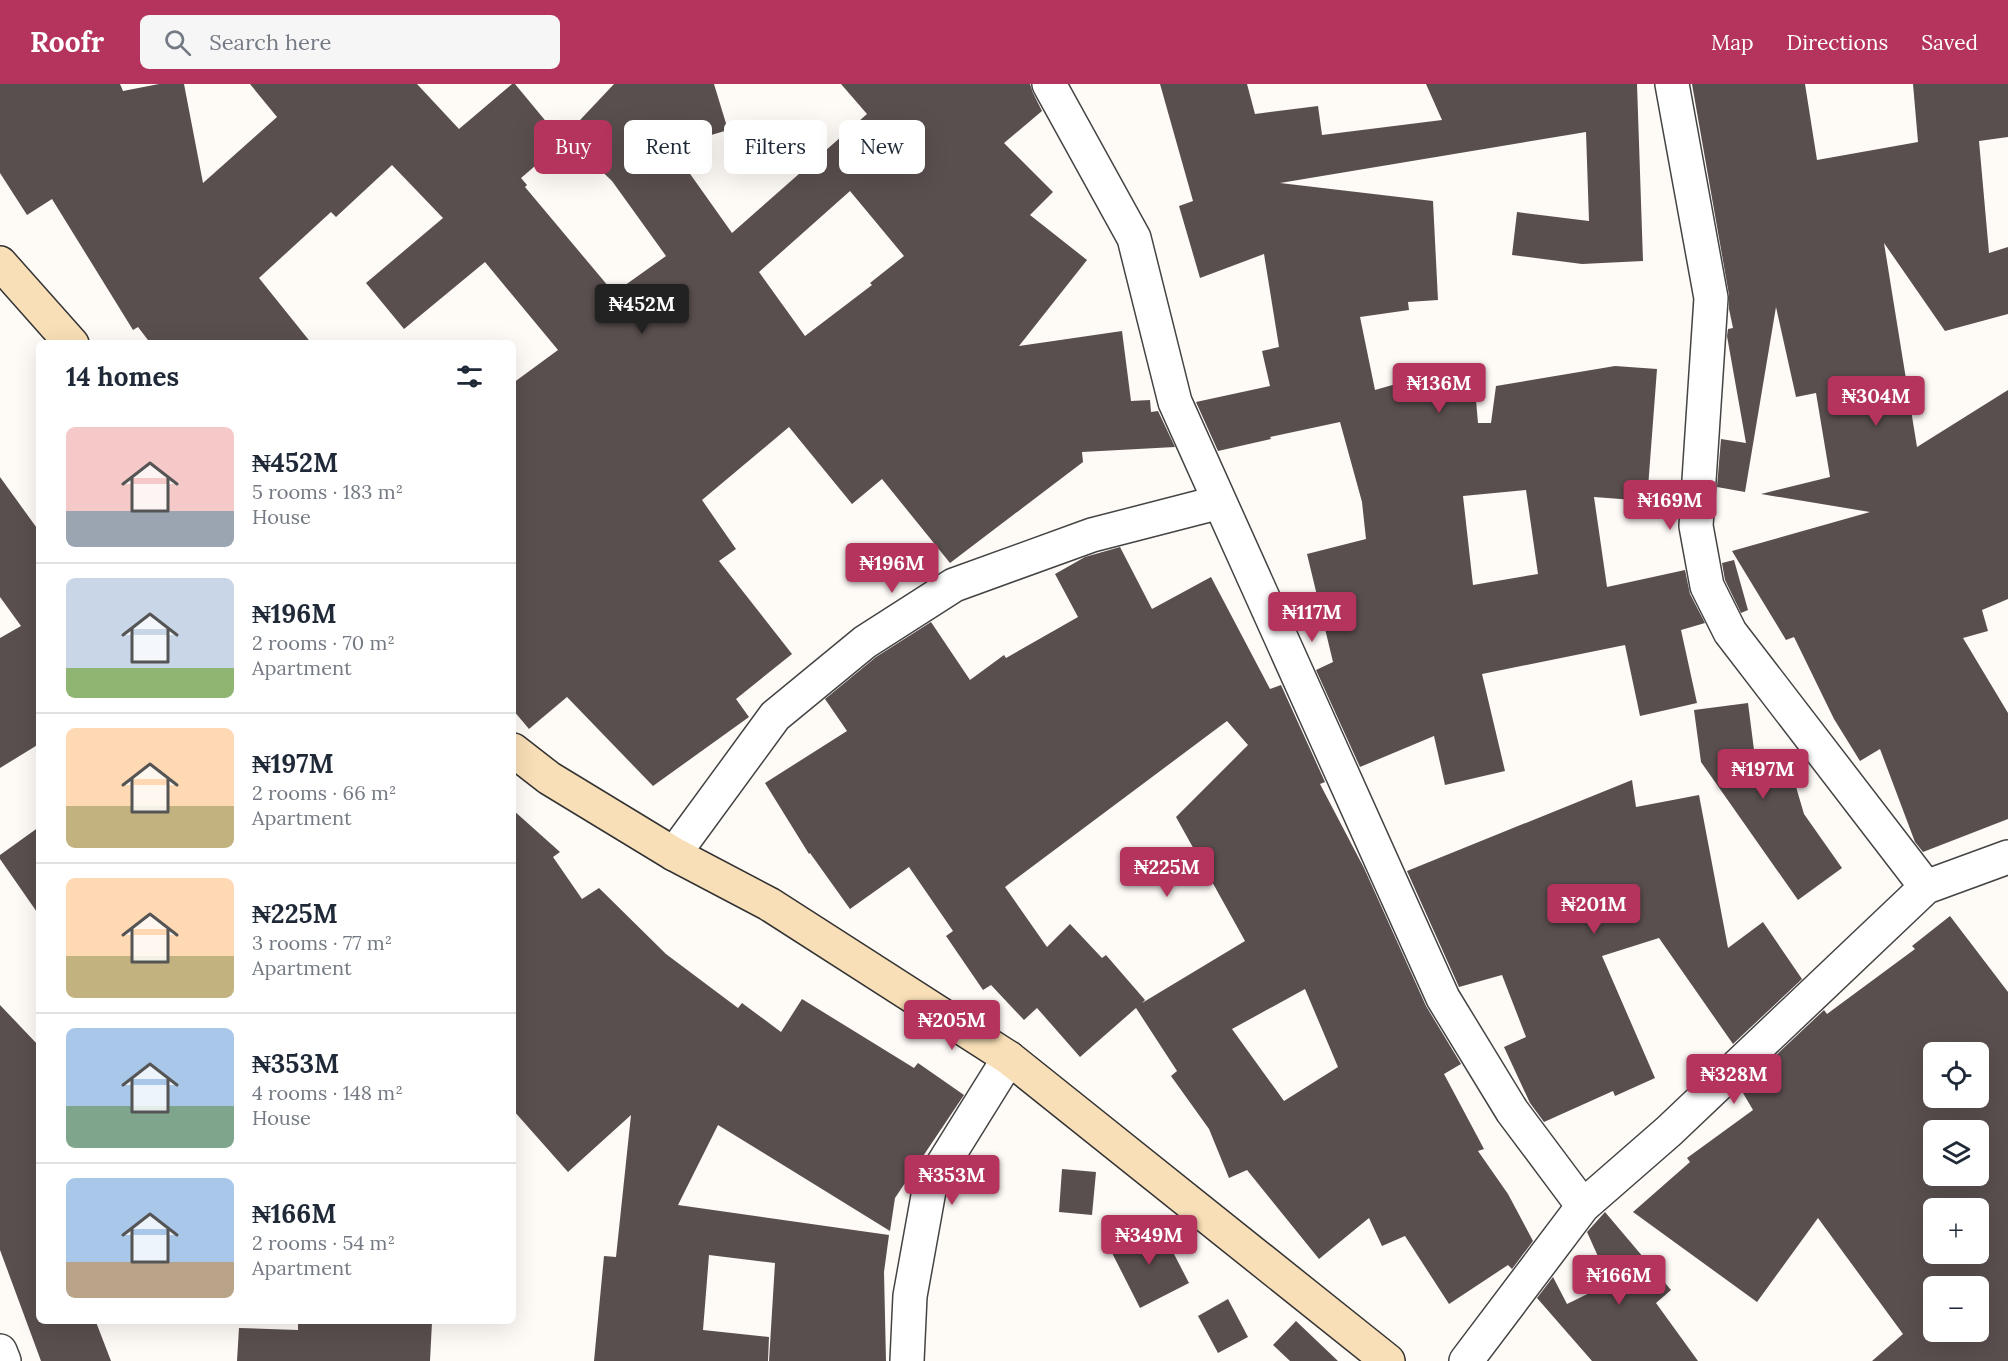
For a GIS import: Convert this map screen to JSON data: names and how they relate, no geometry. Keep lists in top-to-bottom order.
{
  "page": {
    "header": "Roofr",
    "search": "Search here",
    "nav": ["Map", "Directions", "Saved"],
    "chip": [
      "Buy",
      "Rent",
      "Filters",
      "New"
    ],
    "price": [
      "₦452M",
      "₦136M",
      "₦304M",
      "₦169M",
      "₦196M",
      "₦117M",
      "₦197M",
      "₦225M",
      "₦201M",
      "₦205M",
      "₦328M",
      "₦353M",
      "₦349M",
      "₦166M"
    ],
    "heading": "14 homes",
    "list": [
      {
        "name": "₦452M",
        "note": "5 rooms · 183 m² · House"
      },
      {
        "name": "₦196M",
        "note": "2 rooms · 70 m² · Apartment"
      },
      {
        "name": "₦197M",
        "note": "2 rooms · 66 m² · Apartment"
      },
      {
        "name": "₦225M",
        "note": "3 rooms · 77 m² · Apartment"
      },
      {
        "name": "₦353M",
        "note": "4 rooms · 148 m² · House"
      },
      {
        "name": "₦166M",
        "note": "2 rooms · 54 m² · Apartment"
      }
    ],
    "map_buttons": ["+", "−"]
  }
}
